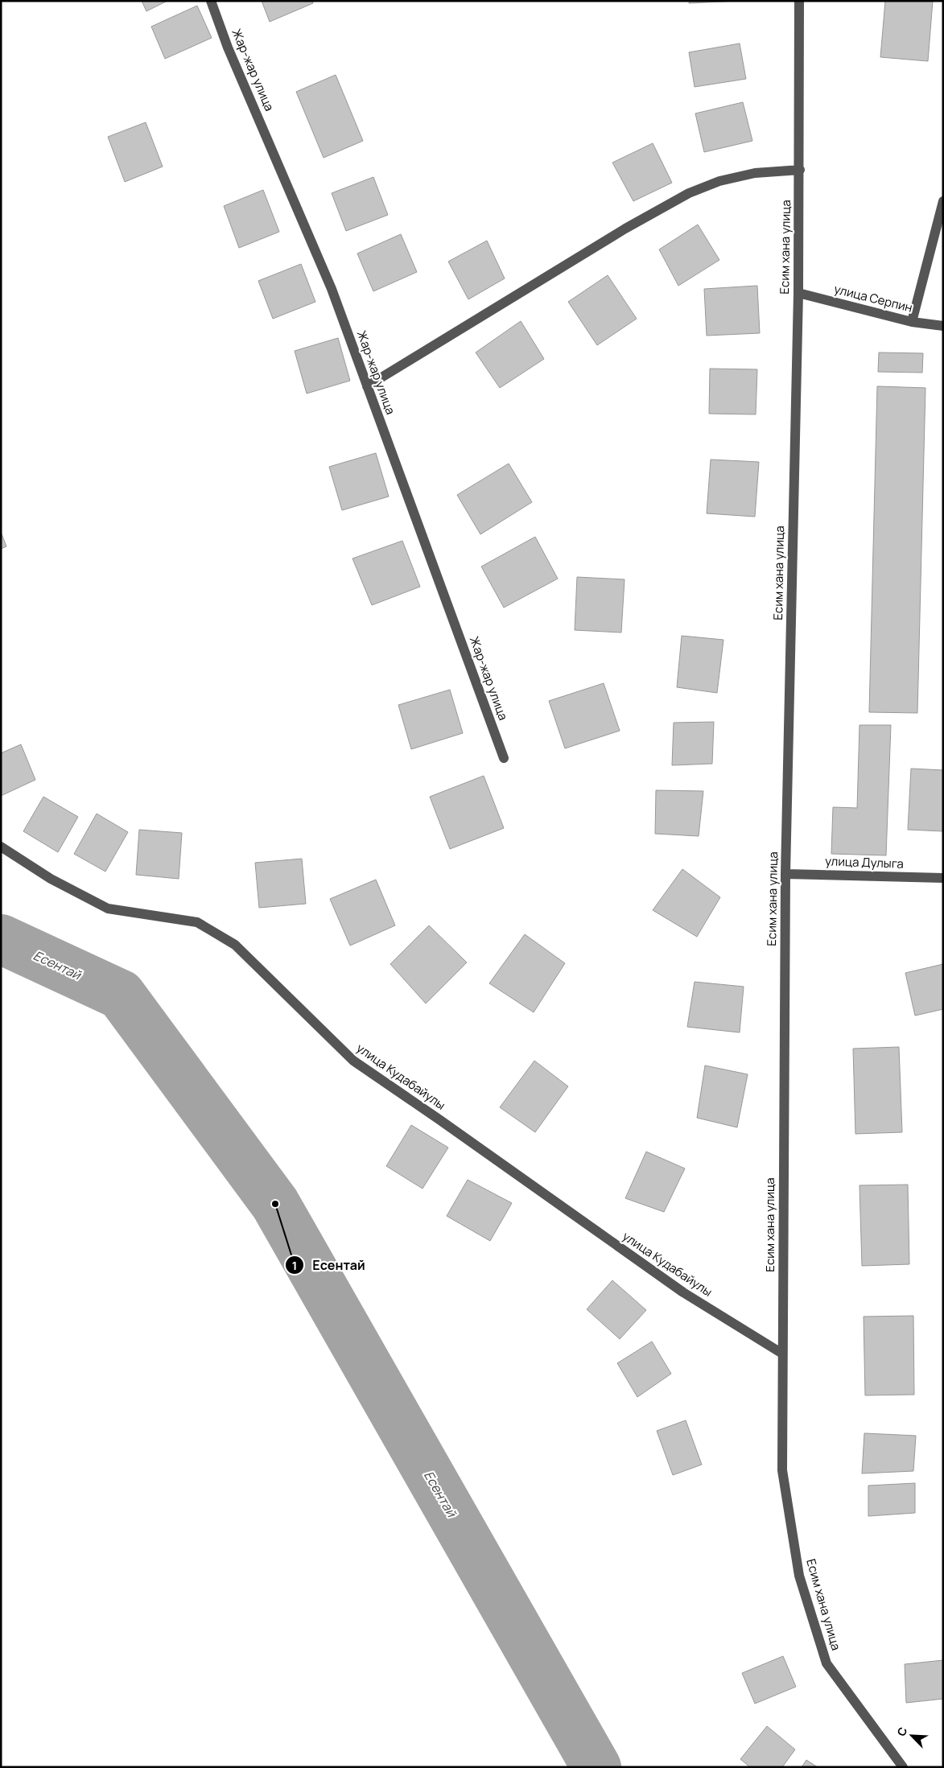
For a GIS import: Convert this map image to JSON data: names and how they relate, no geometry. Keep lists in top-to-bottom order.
{
  "streets": {
    "street": [
      "Жар-жар улица",
      "Есим хана улица",
      "улица Серпин",
      "улица Дулыга",
      "улица Кудабайулы"
    ]
  },
  "crossings": [
    ["Есим хана улица", "улица Серпин"],
    ["Есим хана улица", "улица Дулыга"],
    ["Есим хана улица", "улица Кудабайулы"]
  ],
  "water": ["Есентай"],
  "places": ["Есентай"],
  "north": "top left"
}
